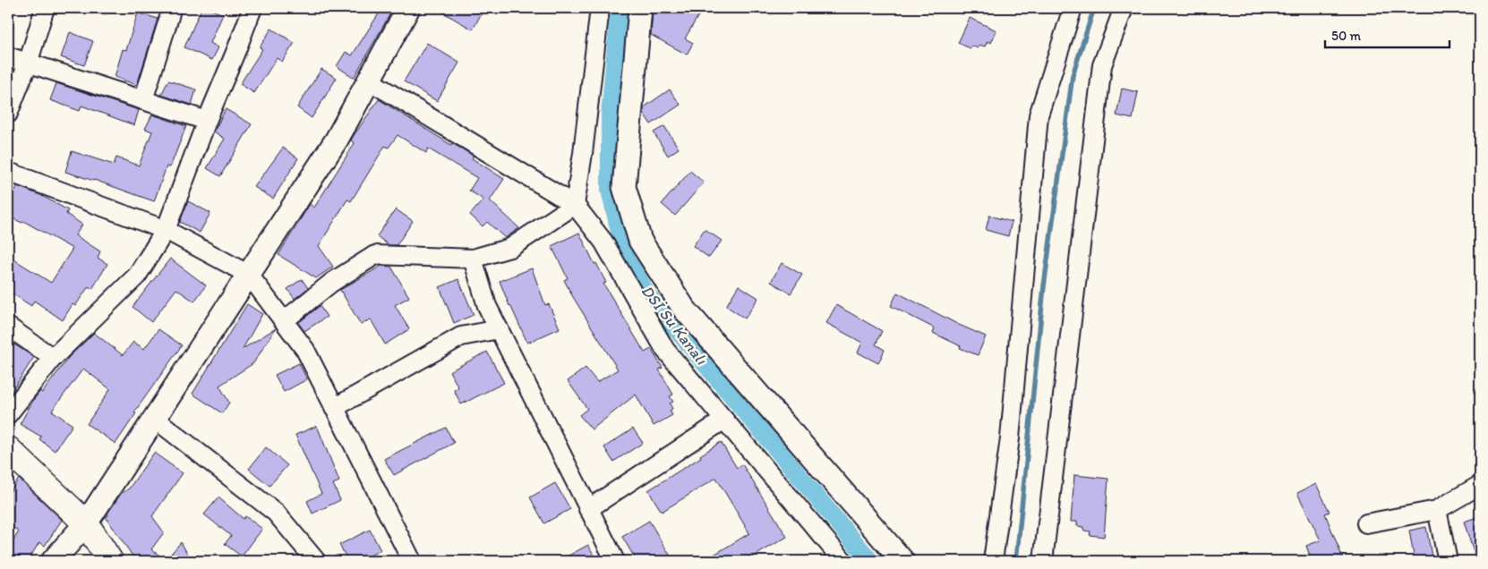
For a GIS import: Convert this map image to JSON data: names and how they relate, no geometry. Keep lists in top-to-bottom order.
{
  "water": ["DSİ Su Kanalı"],
  "scale_bar": "50 m"
}
